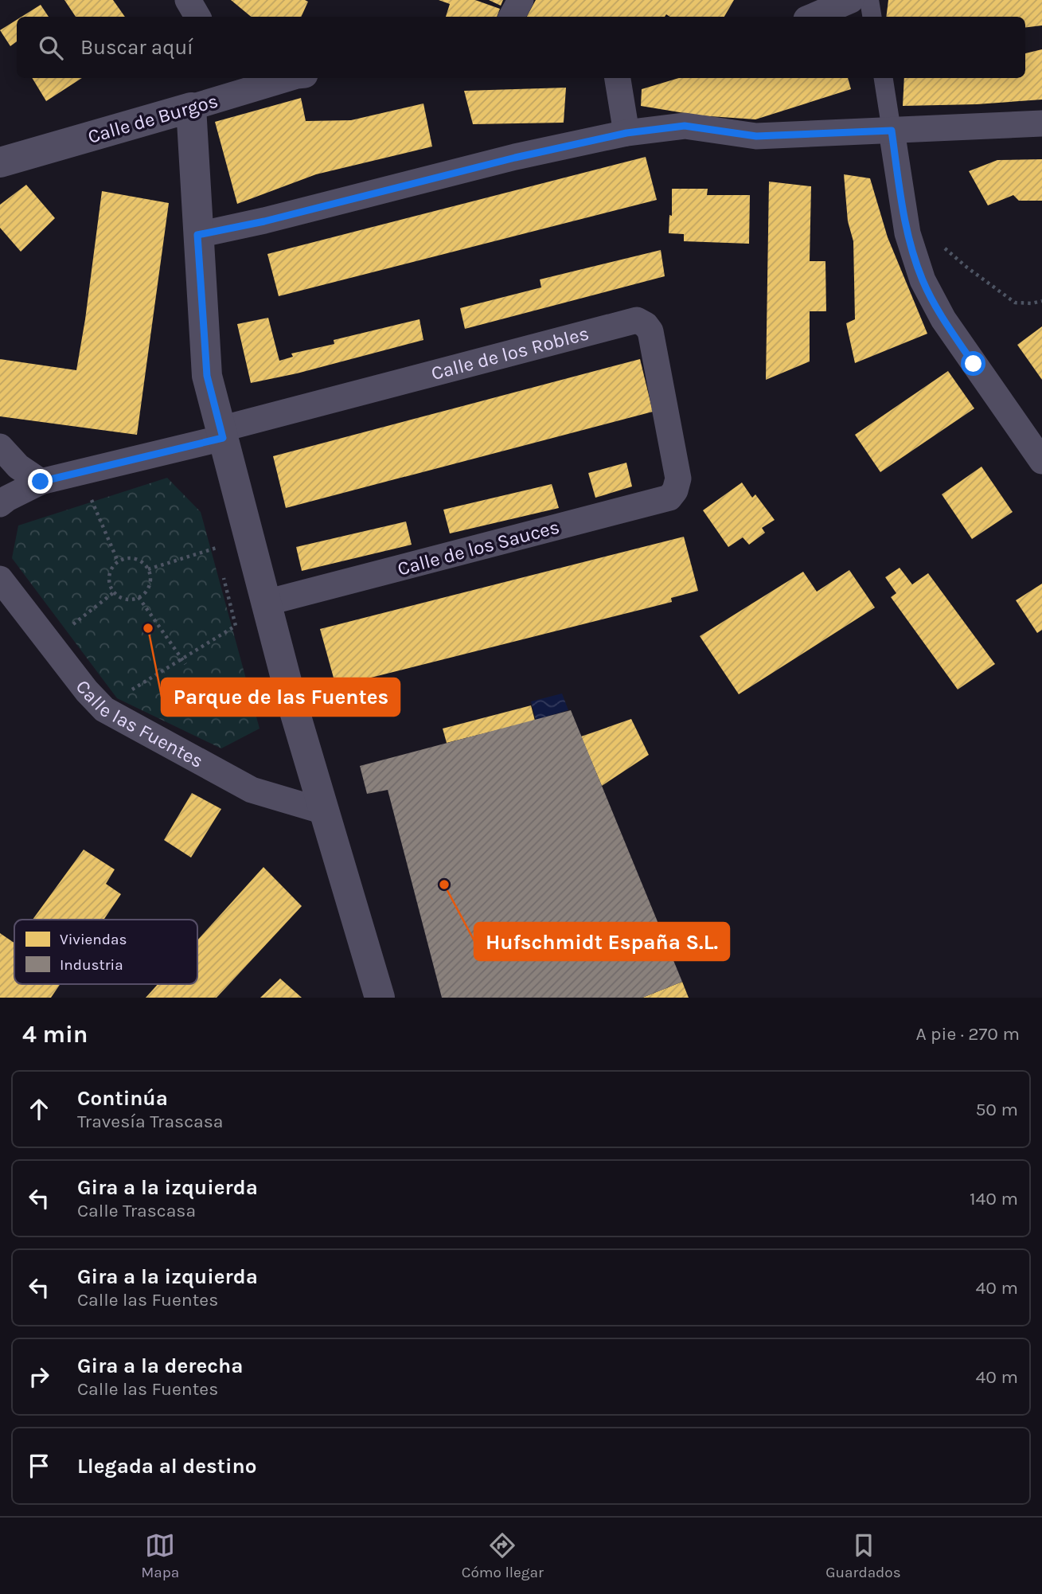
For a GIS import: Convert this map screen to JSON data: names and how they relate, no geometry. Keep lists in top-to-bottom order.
{
  "streets": {
    "street": [
      "Calle de Burgos",
      "Calle de los Robles",
      "Calle de los Sauces",
      "Calle las Fuentes"
    ]
  },
  "crossings": [
    ["Calle de los Robles", "Calle de los Sauces"]
  ],
  "places": ["Parque de las Fuentes", "Hufschmidt España S.L."],
  "legend": ["Viviendas", "Industria"],
  "page": {
    "search": "Buscar aquí",
    "heading": ["4 min", "A pie · 270 m"],
    "list": [
      ["Continúa", "Travesía Trascasa", "50 m"],
      ["Gira a la izquierda", "Calle Trascasa", "140 m"],
      ["Gira a la izquierda", "Calle las Fuentes", "40 m"],
      ["Gira a la derecha", "Calle las Fuentes", "40 m"],
      "Llegada al destino"
    ],
    "nav": ["Mapa", "Cómo llegar", "Guardados"]
  }
}
